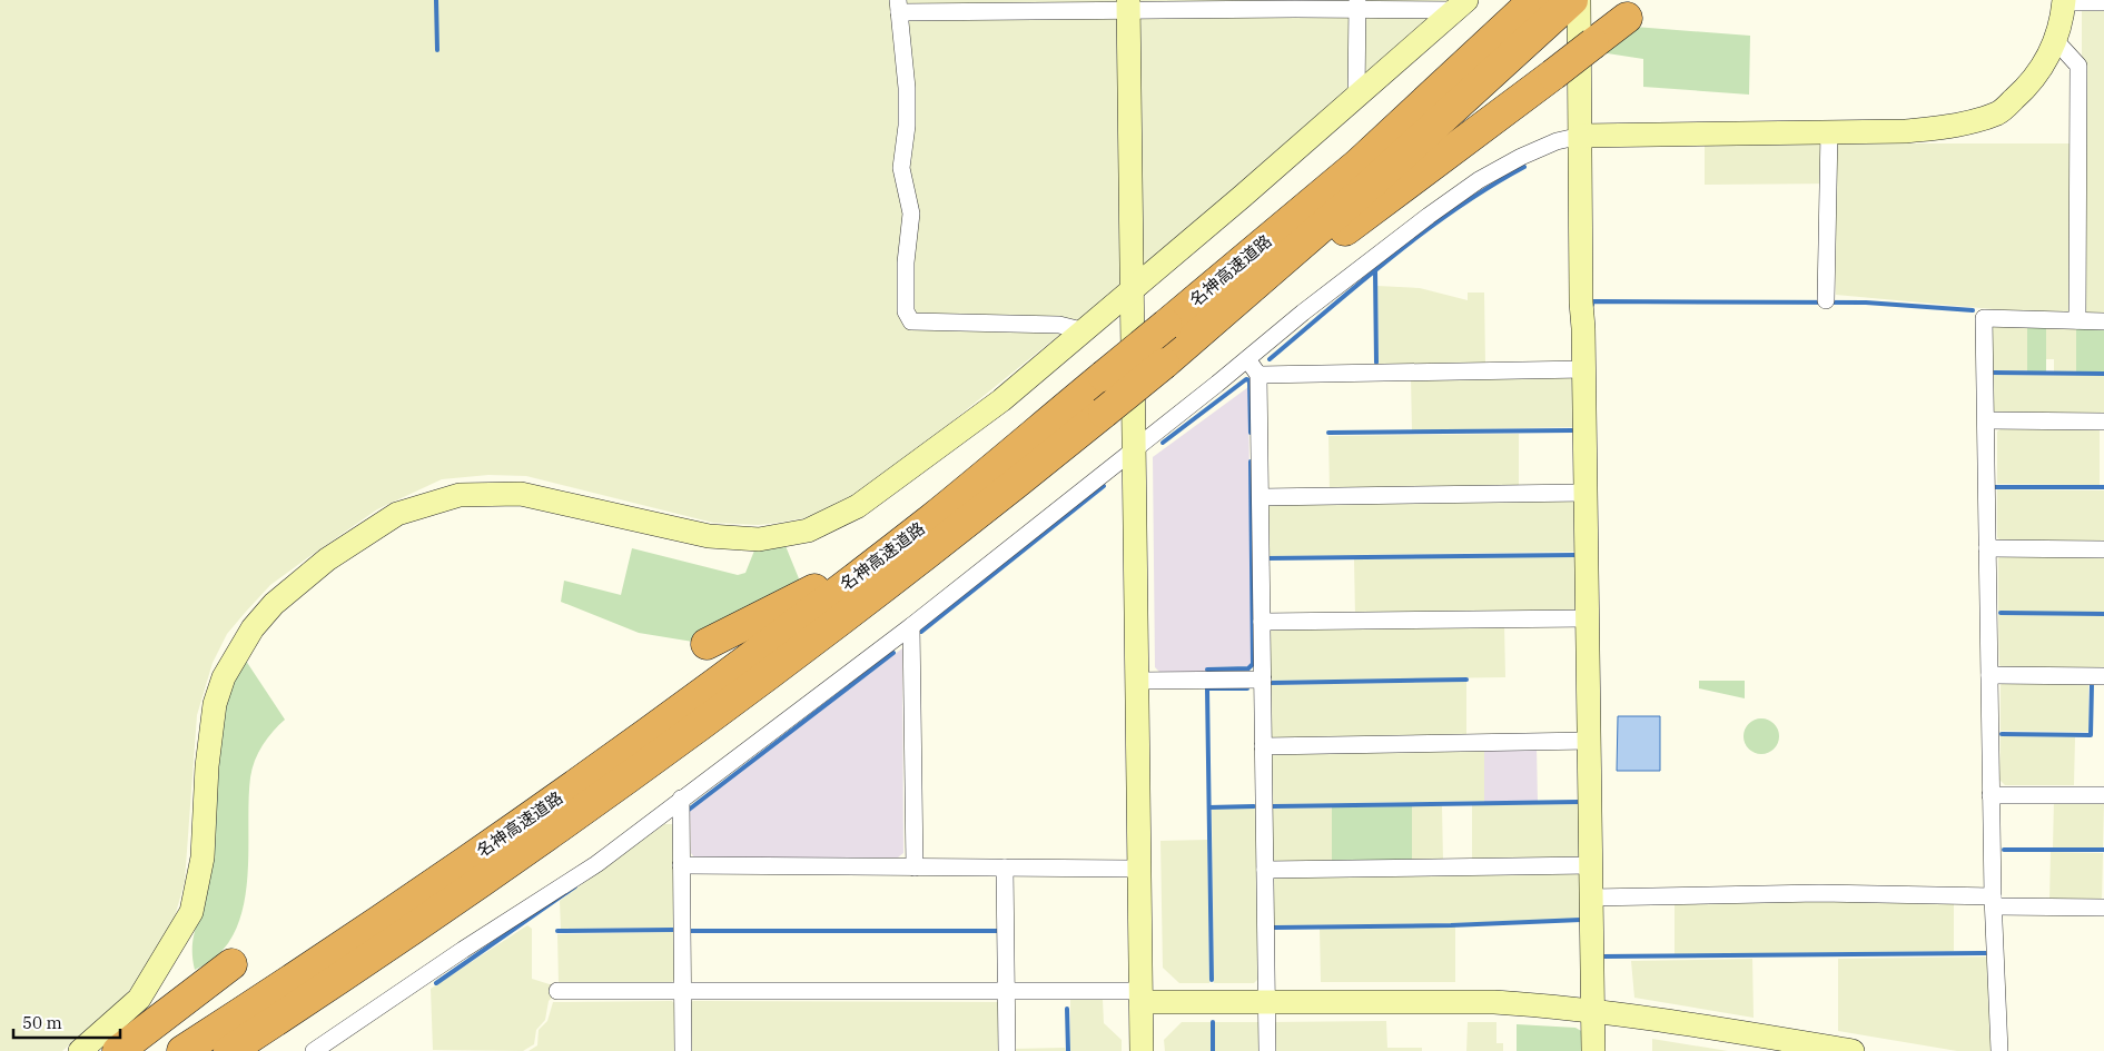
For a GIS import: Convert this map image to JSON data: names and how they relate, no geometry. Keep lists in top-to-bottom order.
{
  "streets": {
    "highway": ["名神高速道路"]
  },
  "scale_bar": "50 m"
}
